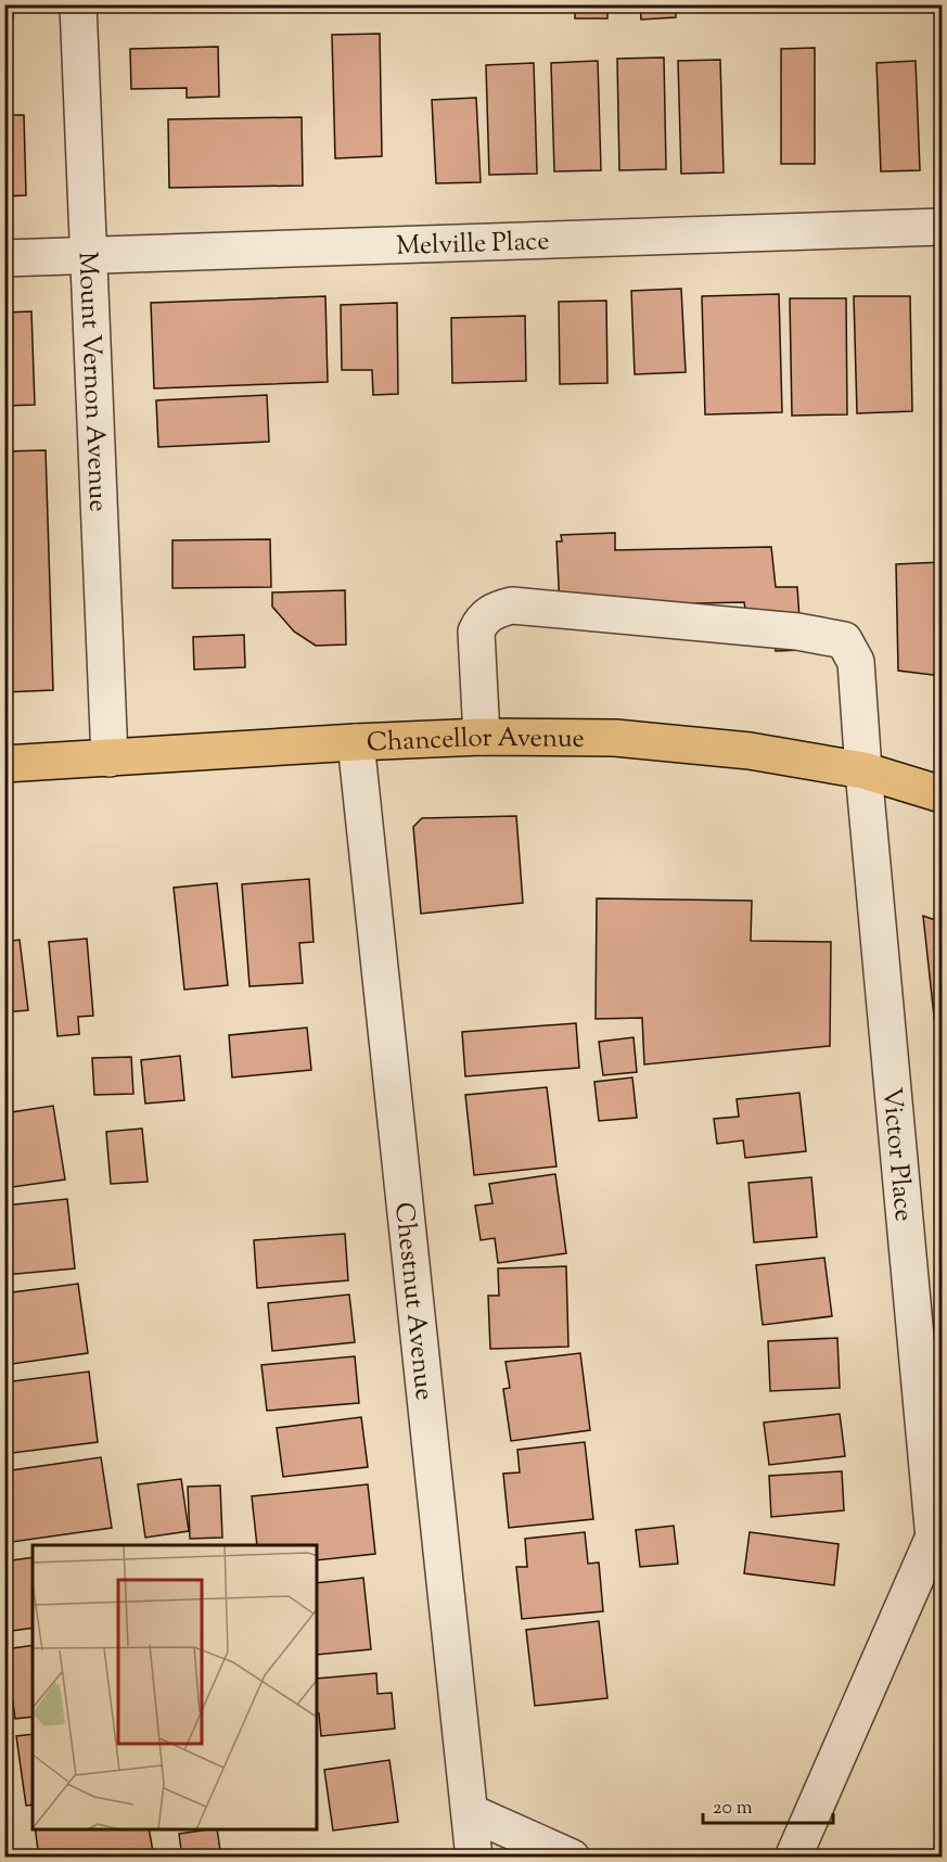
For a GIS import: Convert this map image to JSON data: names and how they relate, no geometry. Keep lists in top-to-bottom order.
{
  "streets": {
    "main road": ["Chancellor Avenue"],
    "street": [
      "Melville Place",
      "Mount Vernon Avenue",
      "Victor Place",
      "Chestnut Avenue"
    ]
  },
  "crossings": [
    ["Melville Place", "Mount Vernon Avenue"],
    ["Mount Vernon Avenue", "Chancellor Avenue"],
    ["Chancellor Avenue", "Victor Place"],
    ["Chancellor Avenue", "Chestnut Avenue"]
  ],
  "scale_bar": "20 m"
}
